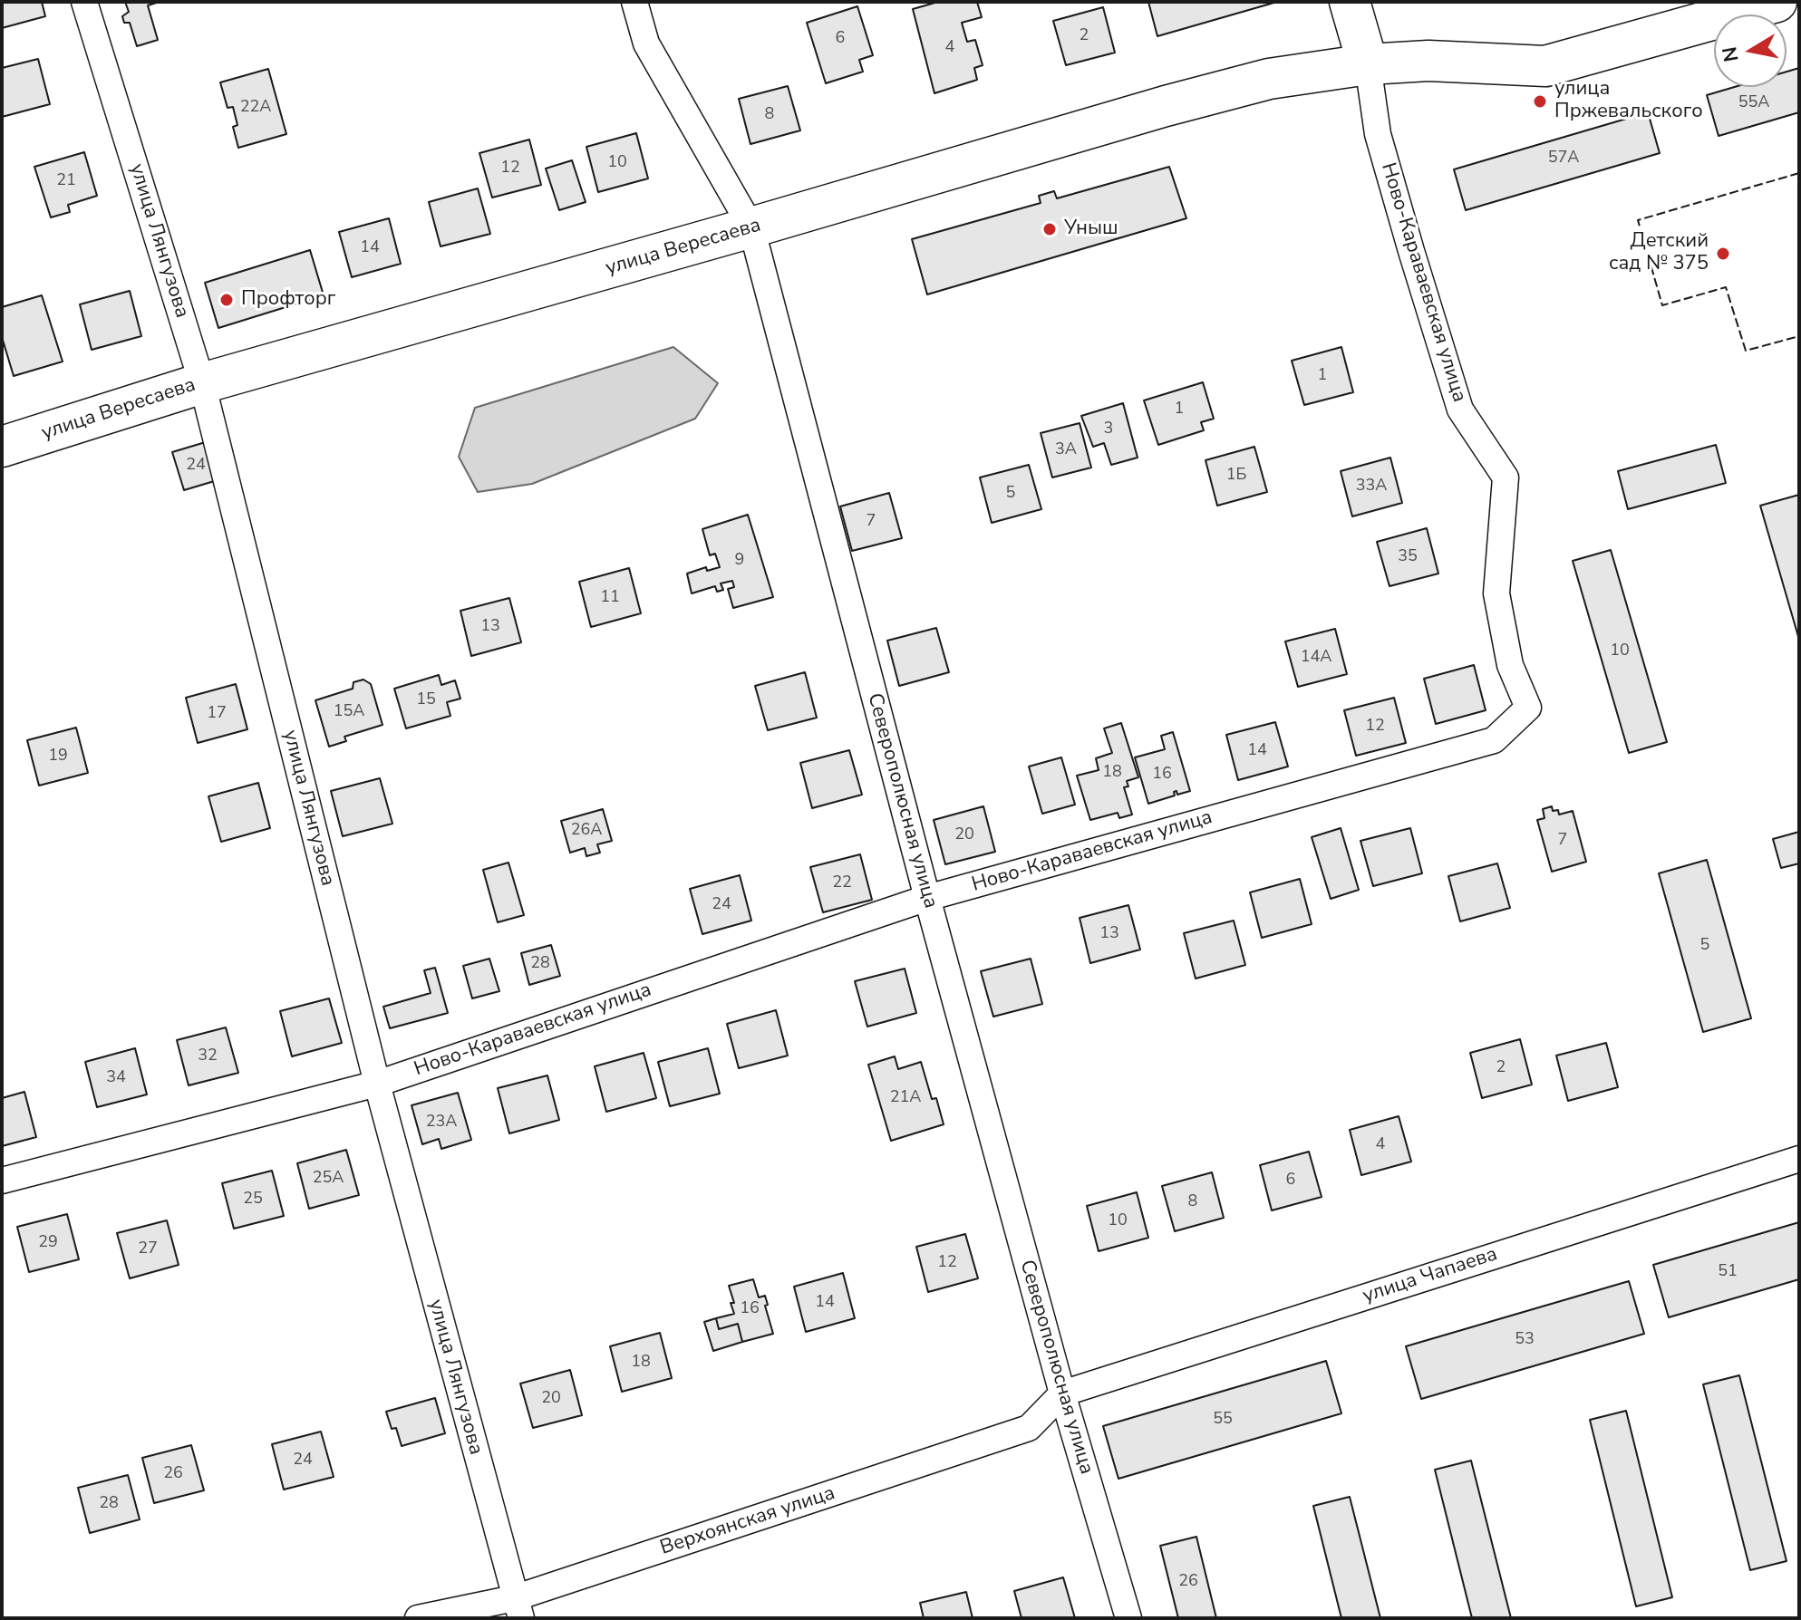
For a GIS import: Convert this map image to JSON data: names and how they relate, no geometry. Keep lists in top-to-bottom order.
{
  "streets": {
    "main road": ["улица Вересаева"],
    "street": [
      "улица Лянгузова",
      "Ново-Караваевская улица",
      "Северополюсная улица",
      "улица Чапаева",
      "Верхоянская улица"
    ]
  },
  "crossings": [
    ["улица Лянгузова", "улица Вересаева"],
    ["улица Лянгузова", "Ново-Караваевская улица"],
    ["улица Лянгузова", "Верхоянская улица"],
    ["улица Вересаева", "Ново-Караваевская улица"],
    ["улица Вересаева", "Северополюсная улица"],
    ["Ново-Караваевская улица", "Северополюсная улица"],
    ["Северополюсная улица", "улица Чапаева"],
    ["Северополюсная улица", "Верхоянская улица"],
    ["улица Чапаева", "Верхоянская улица"]
  ],
  "places": [
    "улица Пржевальского",
    "Уныш",
    "Детский сад № 375",
    "Профторг"
  ],
  "house_numbers": [
    "2",
    "6",
    "4",
    "55А",
    "22А",
    "8",
    "57А",
    "10",
    "12",
    "21",
    "14",
    "1",
    "1",
    "3",
    "3А",
    "24",
    "1Б",
    "33А",
    "5",
    "7",
    "35",
    "9",
    "11",
    "13",
    "10",
    "14А",
    "15",
    "15А",
    "17",
    "12",
    "14",
    "19",
    "18",
    "16",
    "26А",
    "20",
    "7",
    "22",
    "24",
    "13",
    "5",
    "28",
    "32",
    "2",
    "34",
    "21А",
    "23А",
    "4",
    "25А",
    "6",
    "25",
    "8",
    "10",
    "29",
    "27",
    "12",
    "51",
    "14",
    "16",
    "53",
    "18",
    "20",
    "55",
    "24",
    "26",
    "28",
    "26"
  ],
  "north": "left"
}
